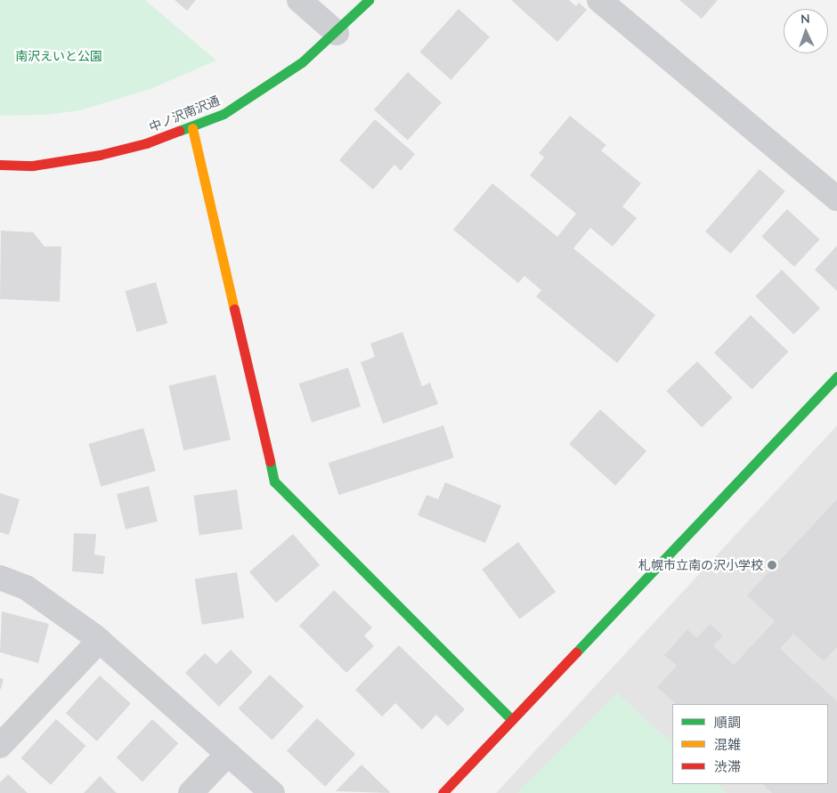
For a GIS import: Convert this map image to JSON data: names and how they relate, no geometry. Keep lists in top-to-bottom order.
{
  "streets": {
    "street": ["中ノ沢南沢通"]
  },
  "parks": ["南沢えいと公園"],
  "places": ["札幌市立南の沢小学校"],
  "legend": ["順調", "混雑", "渋滞"],
  "north": "top"
}
